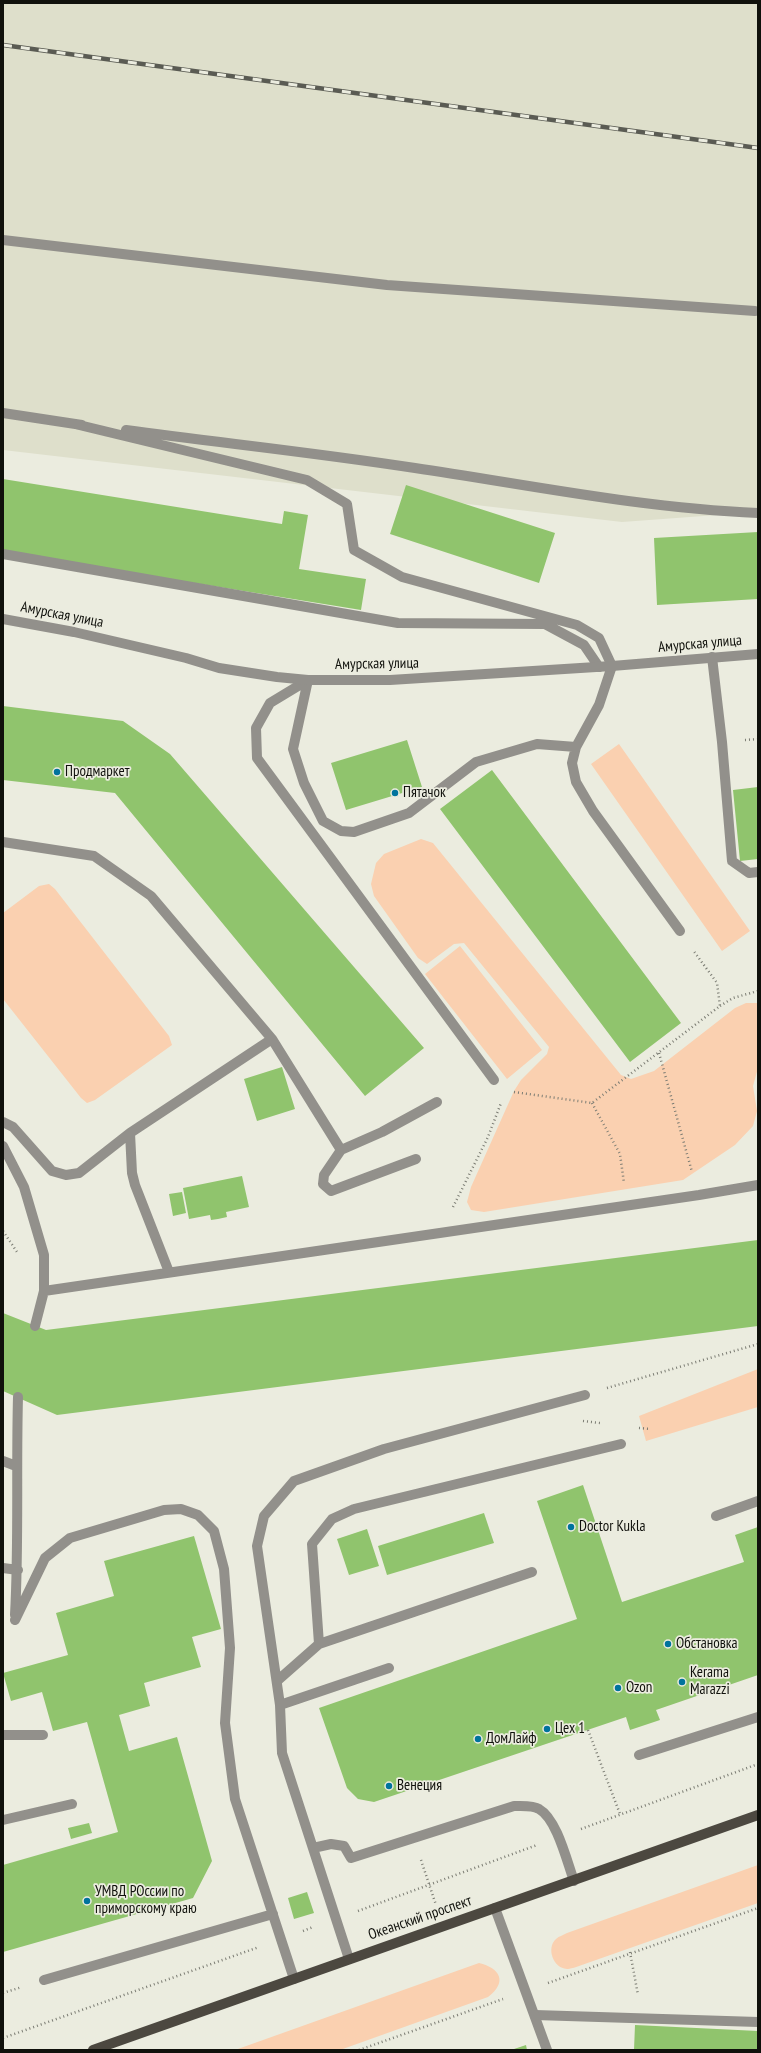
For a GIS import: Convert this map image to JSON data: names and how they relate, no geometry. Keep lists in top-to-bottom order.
{
  "streets": {
    "main road": ["Океанский проспект"],
    "street": ["Амурская улица"]
  },
  "places": [
    "Продмаркет",
    "Пятачок",
    "Doctor Kukla",
    "Обстановка",
    "Kerama Marazzi",
    "Ozon",
    "Цех 1",
    "ДомЛайф",
    "Венеция",
    "УМВД РОссии по приморскому краю"
  ]
}
